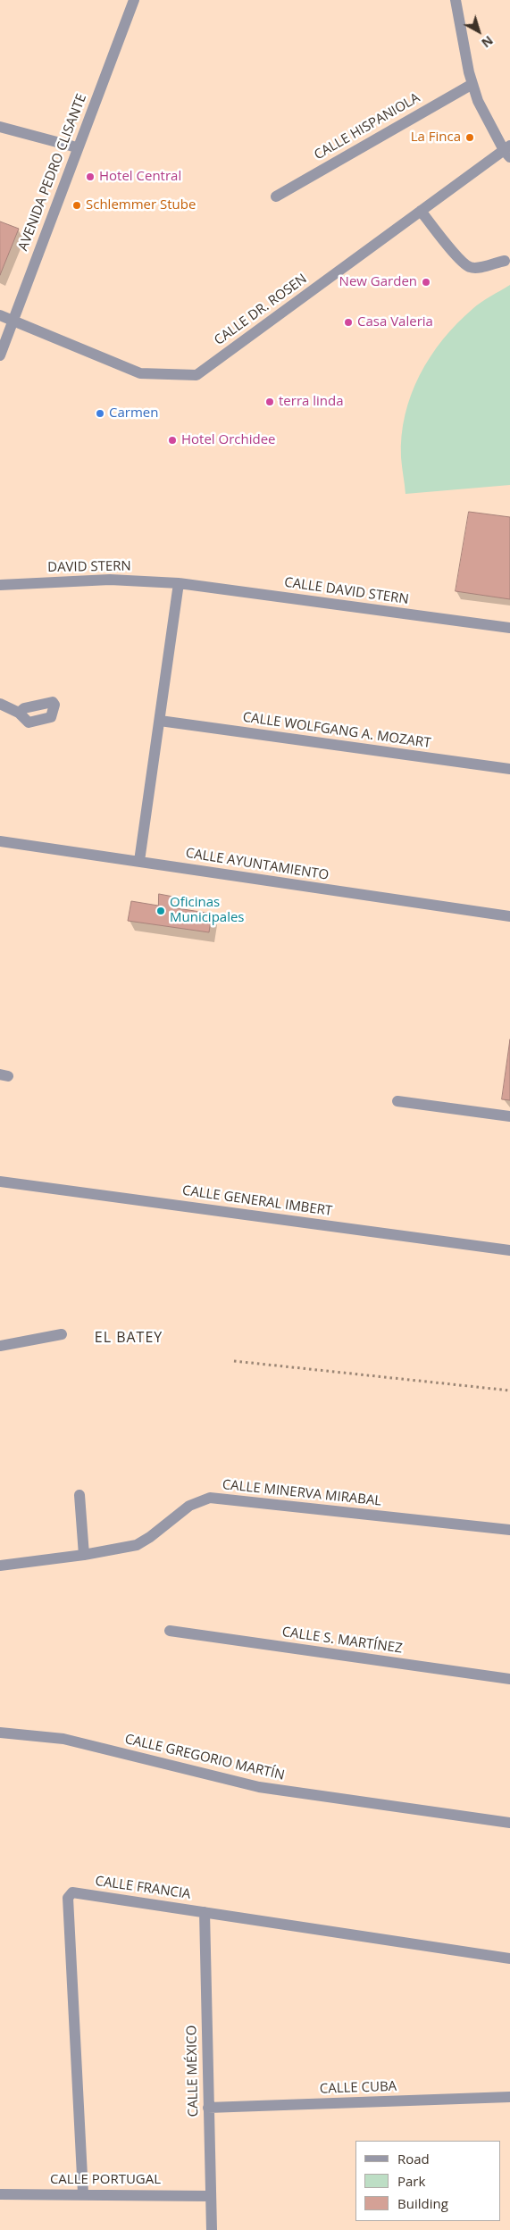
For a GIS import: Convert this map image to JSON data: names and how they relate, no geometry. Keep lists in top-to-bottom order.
{
  "streets": {
    "street": [
      "CALLE HISPANIOLA",
      "AVENIDA PEDRO CLISANTE",
      "CALLE DR. ROSEN",
      "DAVID STERN",
      "CALLE DAVID STERN",
      "CALLE WOLFGANG A. MOZART",
      "CALLE AYUNTAMIENTO",
      "CALLE GENERAL IMBERT",
      "CALLE MINERVA MIRABAL",
      "CALLE S. MARTÍNEZ",
      "CALLE GREGORIO MARTÍN",
      "CALLE FRANCIA",
      "CALLE MÉXICO",
      "CALLE CUBA",
      "CALLE PORTUGAL"
    ]
  },
  "crossings": [
    ["AVENIDA PEDRO CLISANTE", "CALLE DR. ROSEN"],
    ["DAVID STERN", "CALLE DAVID STERN"],
    ["CALLE FRANCIA", "CALLE MÉXICO"],
    ["CALLE FRANCIA", "CALLE PORTUGAL"],
    ["CALLE MÉXICO", "CALLE CUBA"],
    ["CALLE MÉXICO", "CALLE PORTUGAL"]
  ],
  "districts": ["EL BATEY"],
  "places": [
    "La Finca",
    "Hotel Central",
    "Schlemmer Stube",
    "New Garden",
    "Casa Valeria",
    "terra linda",
    "Carmen",
    "Hotel Orchidee",
    "Oficinas Municipales"
  ],
  "legend": ["Road", "Park", "Building"],
  "north": "bottom right"
}
